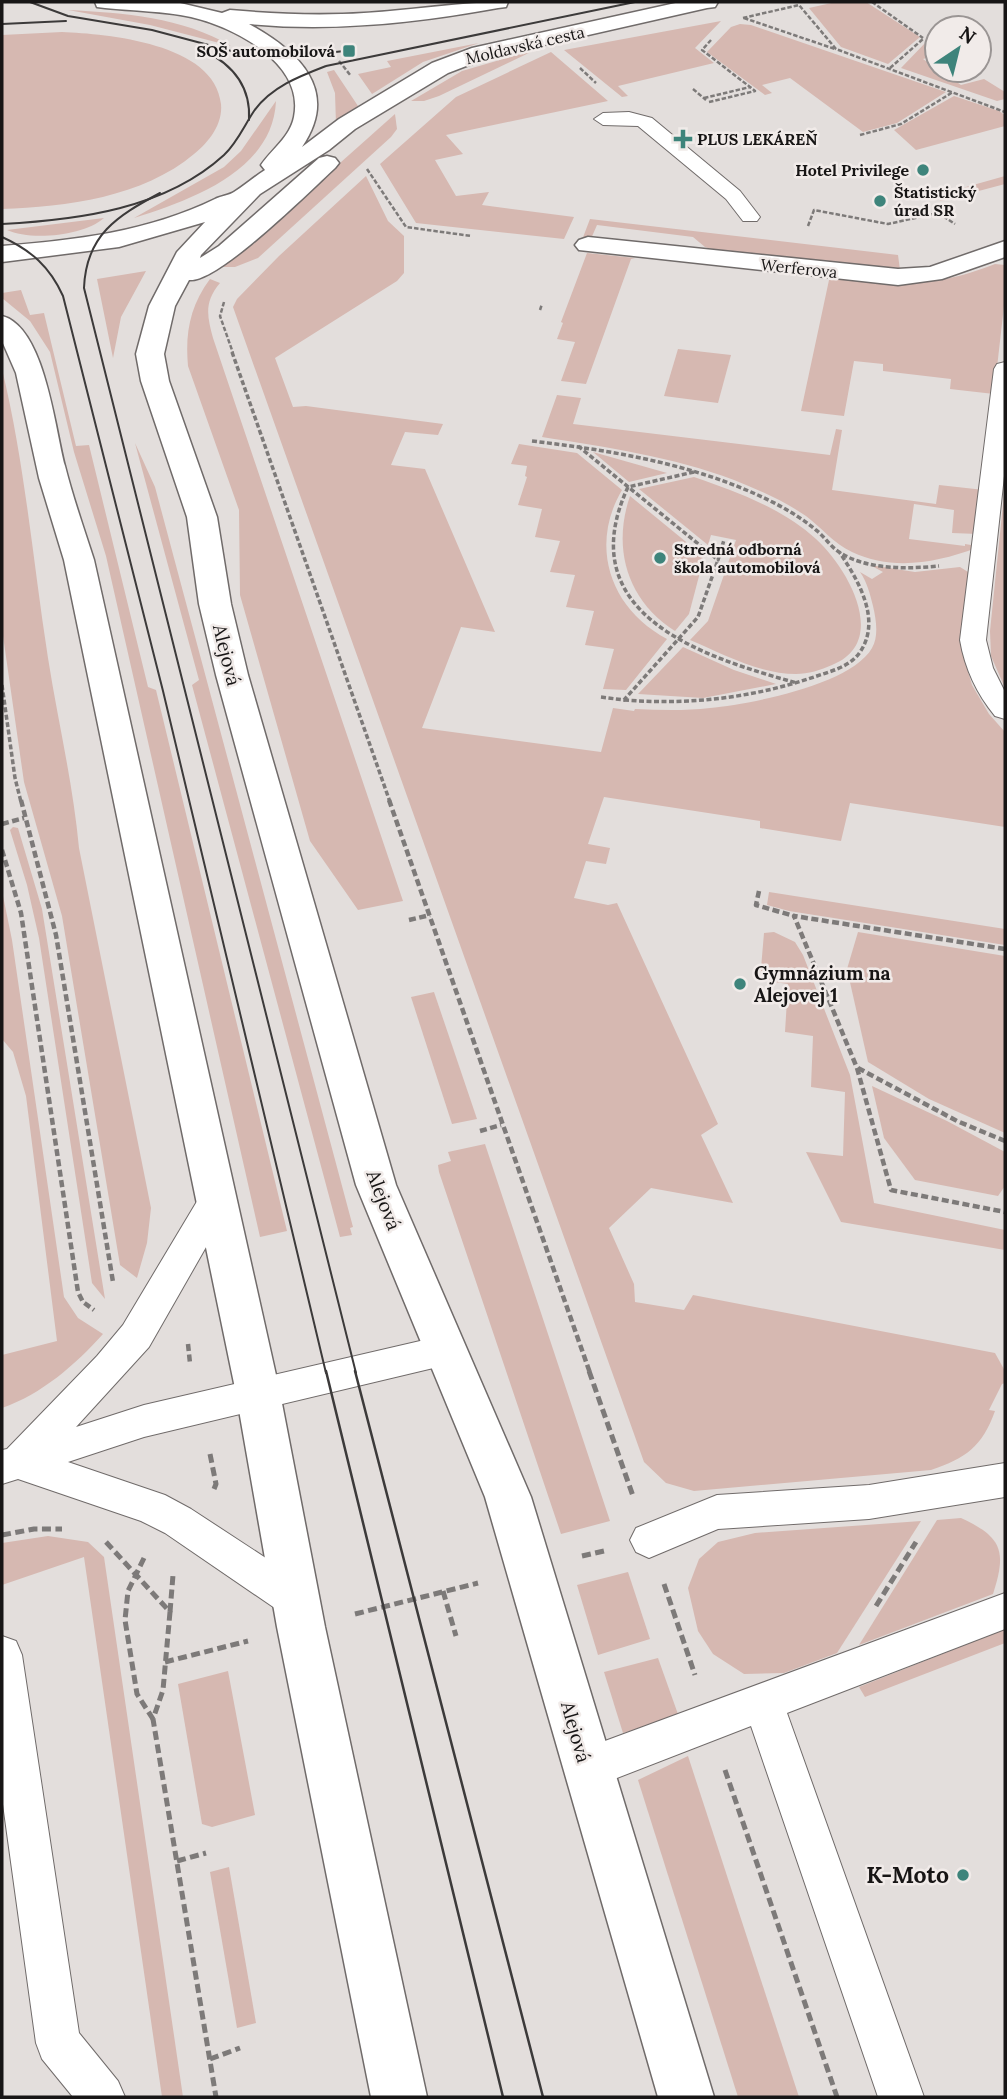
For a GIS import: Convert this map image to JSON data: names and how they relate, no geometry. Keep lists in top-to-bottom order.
{
  "streets": {
    "street": ["Moldavská cesta", "Werferova", "Alejová"]
  },
  "crossings": [
    ["Moldavská cesta", "Alejová"]
  ],
  "places": {
    "transit": ["SOŠ automobilová"],
    "health": ["PLUS LEKÁREŇ"],
    "other": [
      "Hotel Privilege",
      "Štatistický úrad SR",
      "Stredná odborná škola automobilová",
      "Gymnázium na Alejovej 1",
      "K-Moto"
    ]
  },
  "north": "top right"
}
